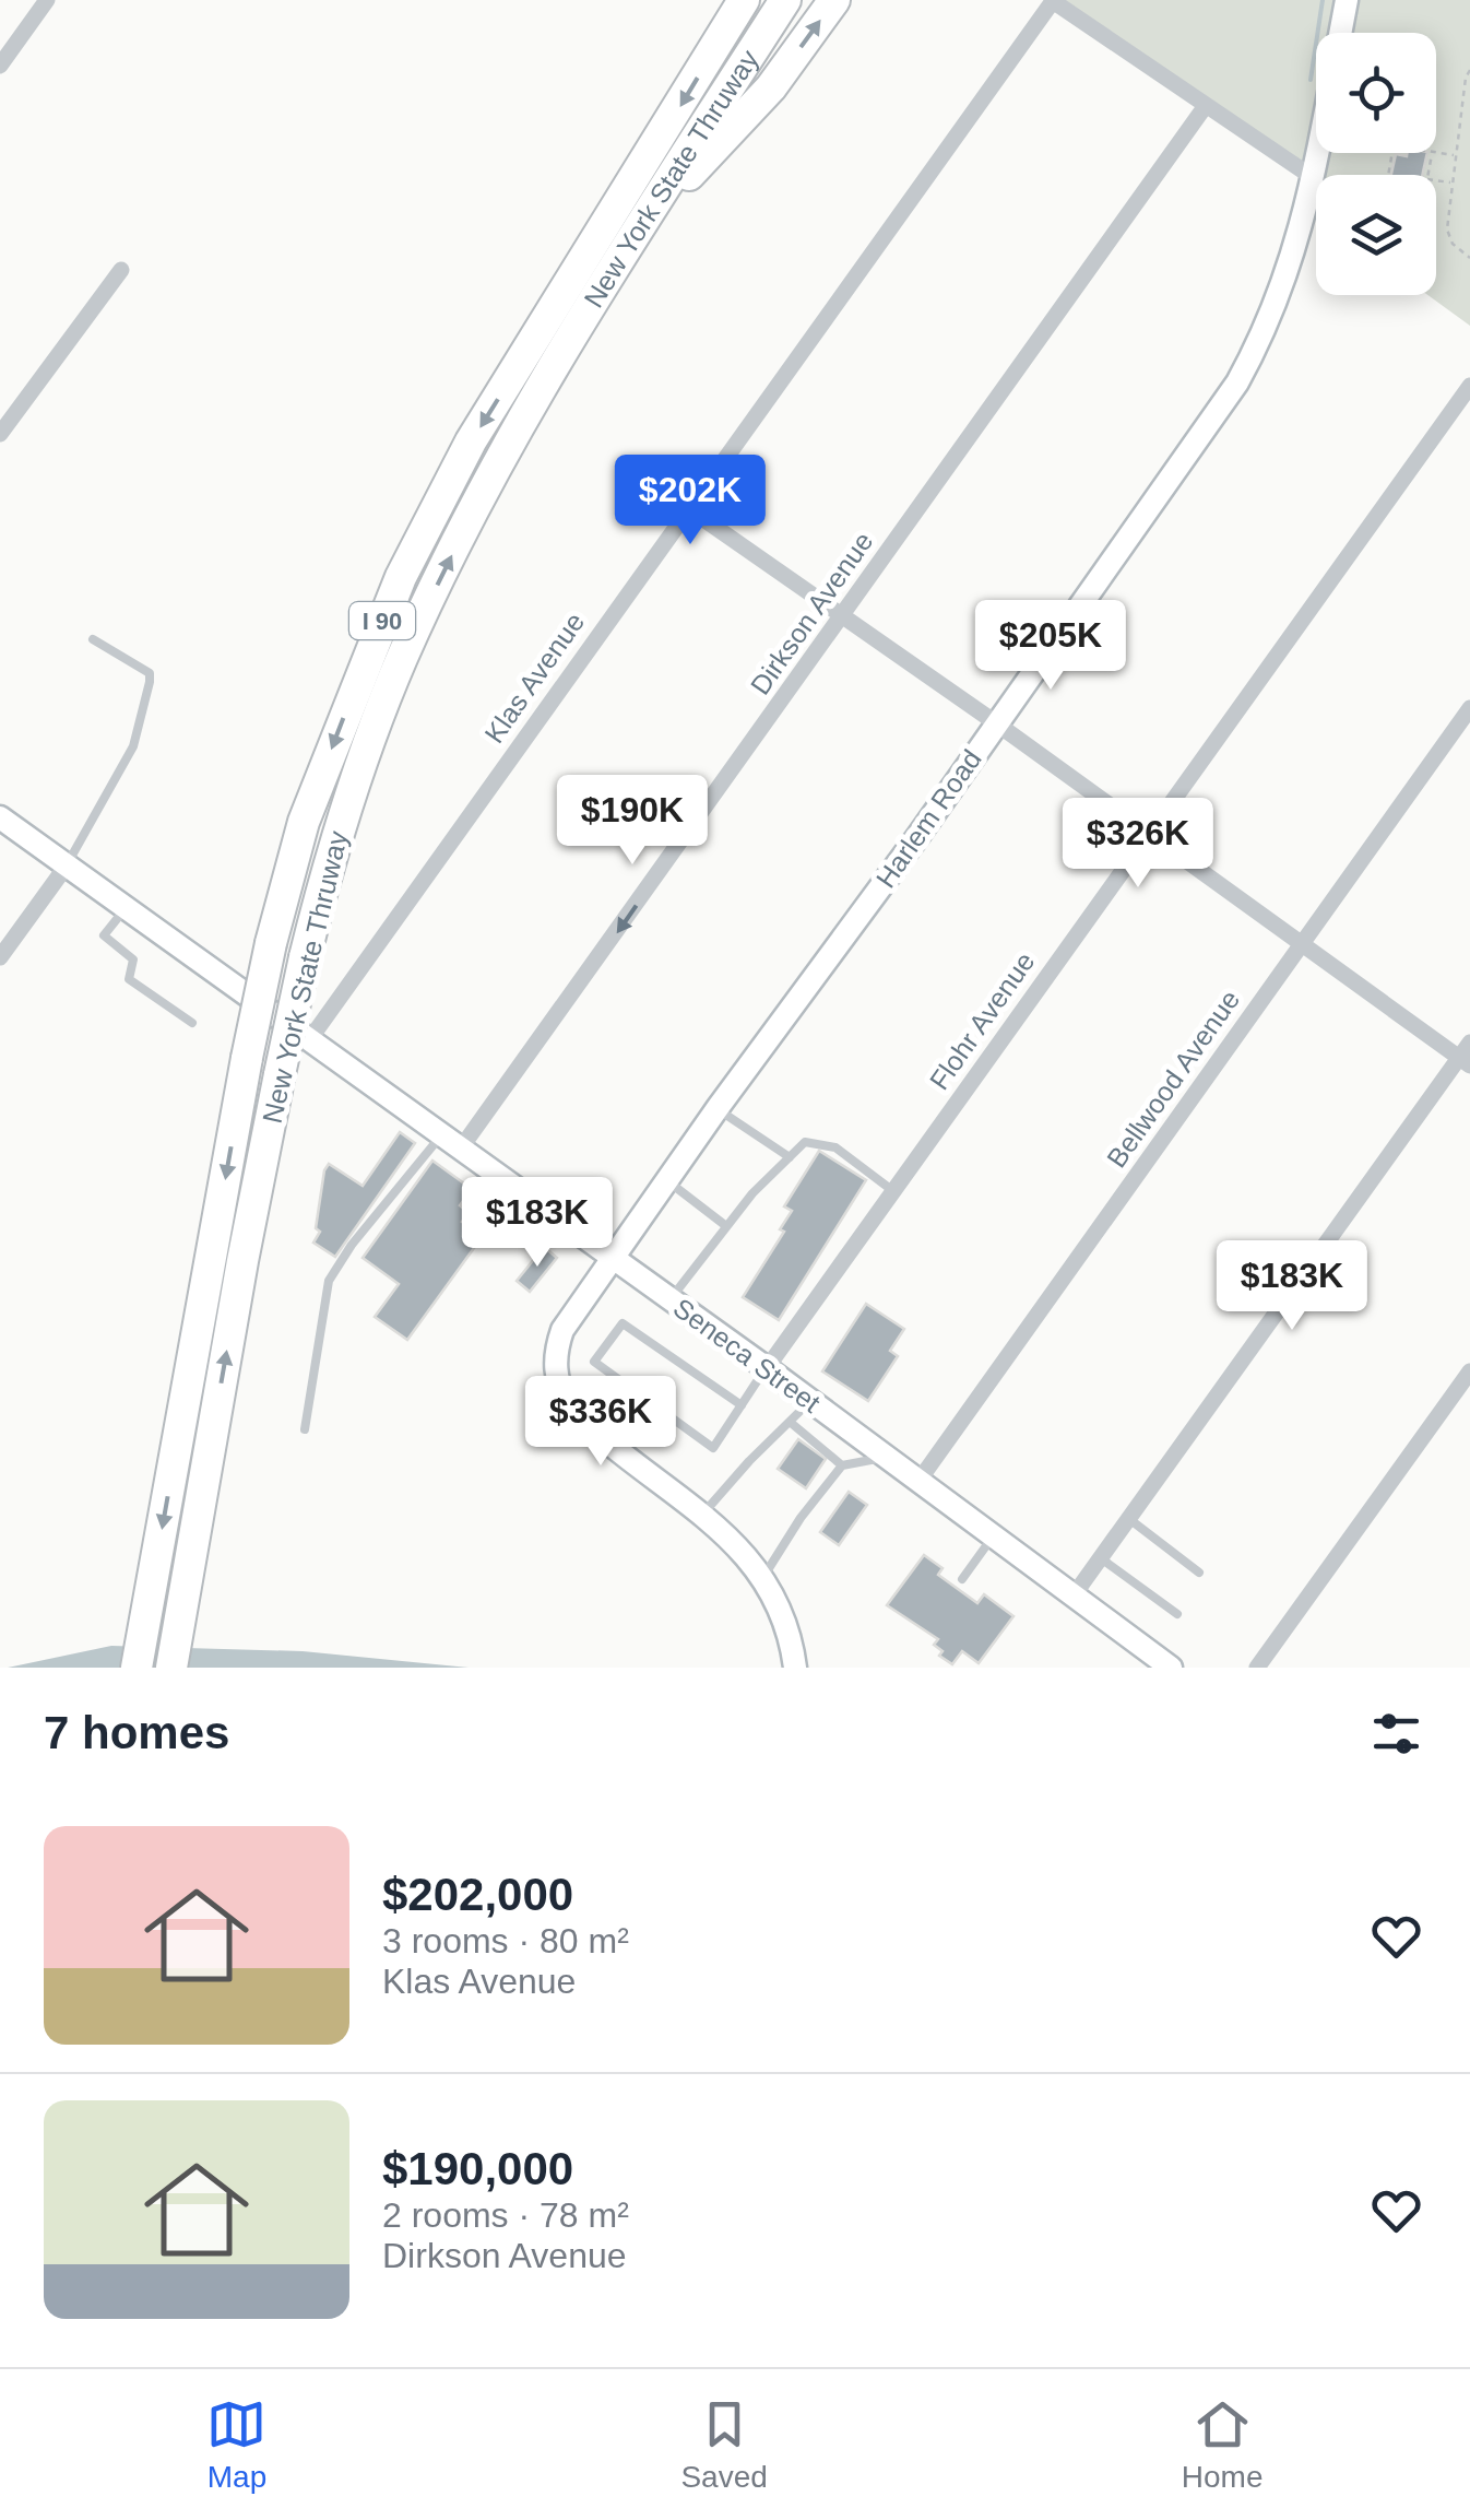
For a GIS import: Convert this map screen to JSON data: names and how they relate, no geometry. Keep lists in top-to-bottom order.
{
  "streets": {
    "highway": ["New York State Thruway", "I 90"],
    "main road": ["Harlem Road", "Seneca Street"],
    "street": [
      "Dirkson Avenue",
      "Klas Avenue",
      "Flohr Avenue",
      "Bellwood Avenue"
    ]
  },
  "crossings": [
    ["Dirkson Avenue", "Klas Avenue"],
    ["Dirkson Avenue", "Seneca Street"],
    ["Klas Avenue", "Seneca Street"],
    ["Harlem Road", "Seneca Street"],
    ["Flohr Avenue", "Seneca Street"],
    ["Bellwood Avenue", "Seneca Street"]
  ],
  "one_way": ["Dirkson Avenue"],
  "page": {
    "price": [
      "$202K",
      "$205K",
      "$190K",
      "$326K",
      "$183K",
      "$183K",
      "$336K"
    ],
    "heading": "7 homes",
    "list": [
      {
        "name": "$202,000",
        "note": "3 rooms · 80 m² · Klas Avenue"
      },
      {
        "name": "$190,000",
        "note": "2 rooms · 78 m² · Dirkson Avenue"
      }
    ],
    "tabs": ["Map", "Saved", "Home"]
  }
}
